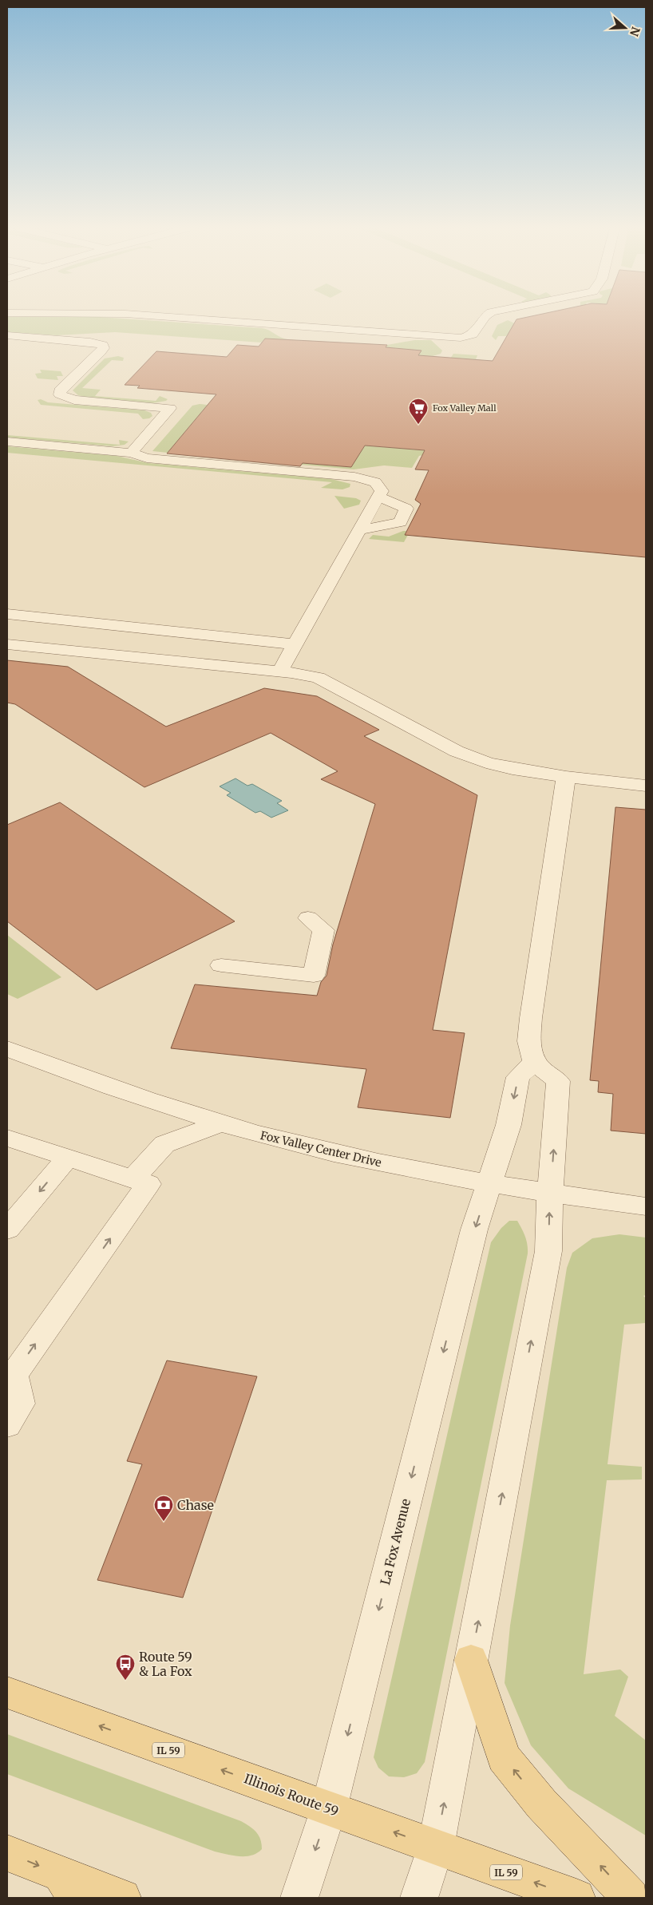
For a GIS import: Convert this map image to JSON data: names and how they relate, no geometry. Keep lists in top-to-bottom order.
{
  "streets": {
    "main road": ["IL 59", "Illinois Route 59"],
    "street": ["Fox Valley Center Drive", "La Fox Avenue"]
  },
  "crossings": [
    ["Fox Valley Center Drive", "La Fox Avenue"],
    ["La Fox Avenue", "Illinois Route 59"]
  ],
  "one_way": ["Illinois Route 59"],
  "places": {
    "supermarket": ["Fox Valley Mall"],
    "bank": ["Chase"],
    "bus stop": ["Route 59 & La Fox"]
  },
  "north": "right"
}
